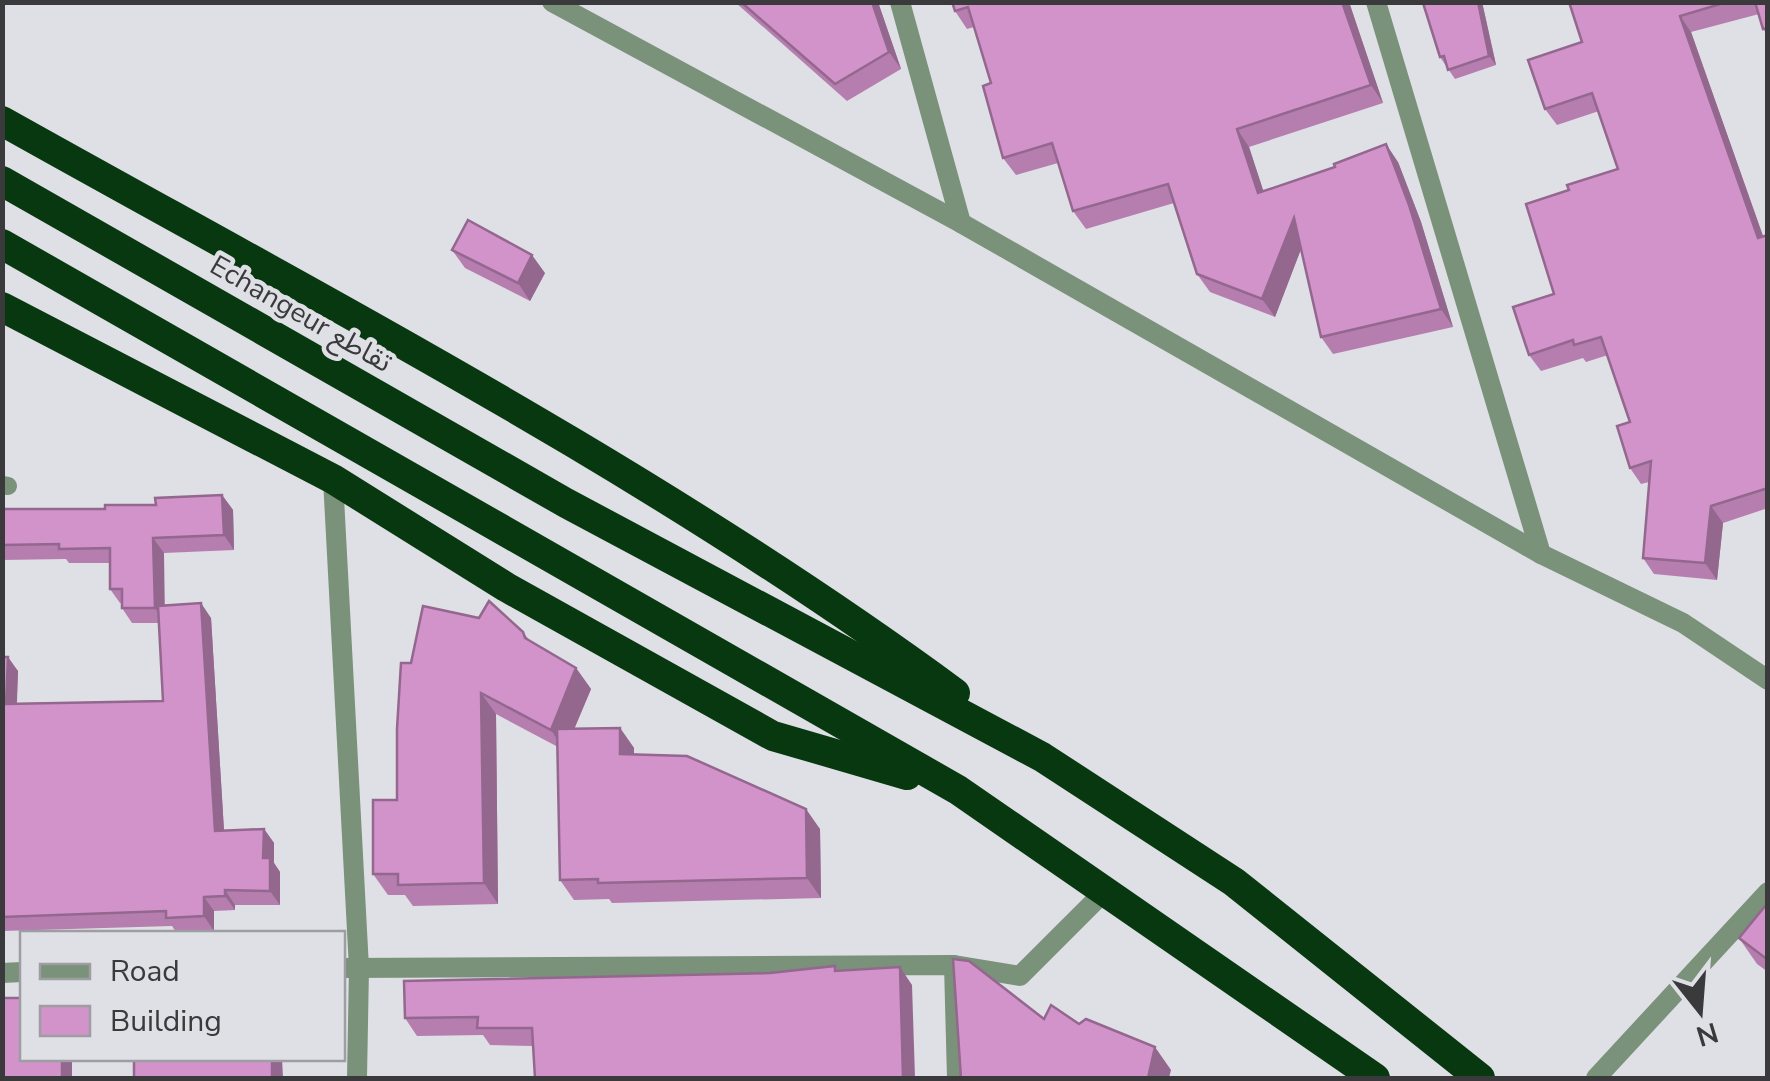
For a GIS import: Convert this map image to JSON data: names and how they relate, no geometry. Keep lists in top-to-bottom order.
{
  "streets": {
    "highway": ["Echangeur تقاطع"]
  },
  "legend": ["Road", "Building"],
  "north": "bottom"
}
